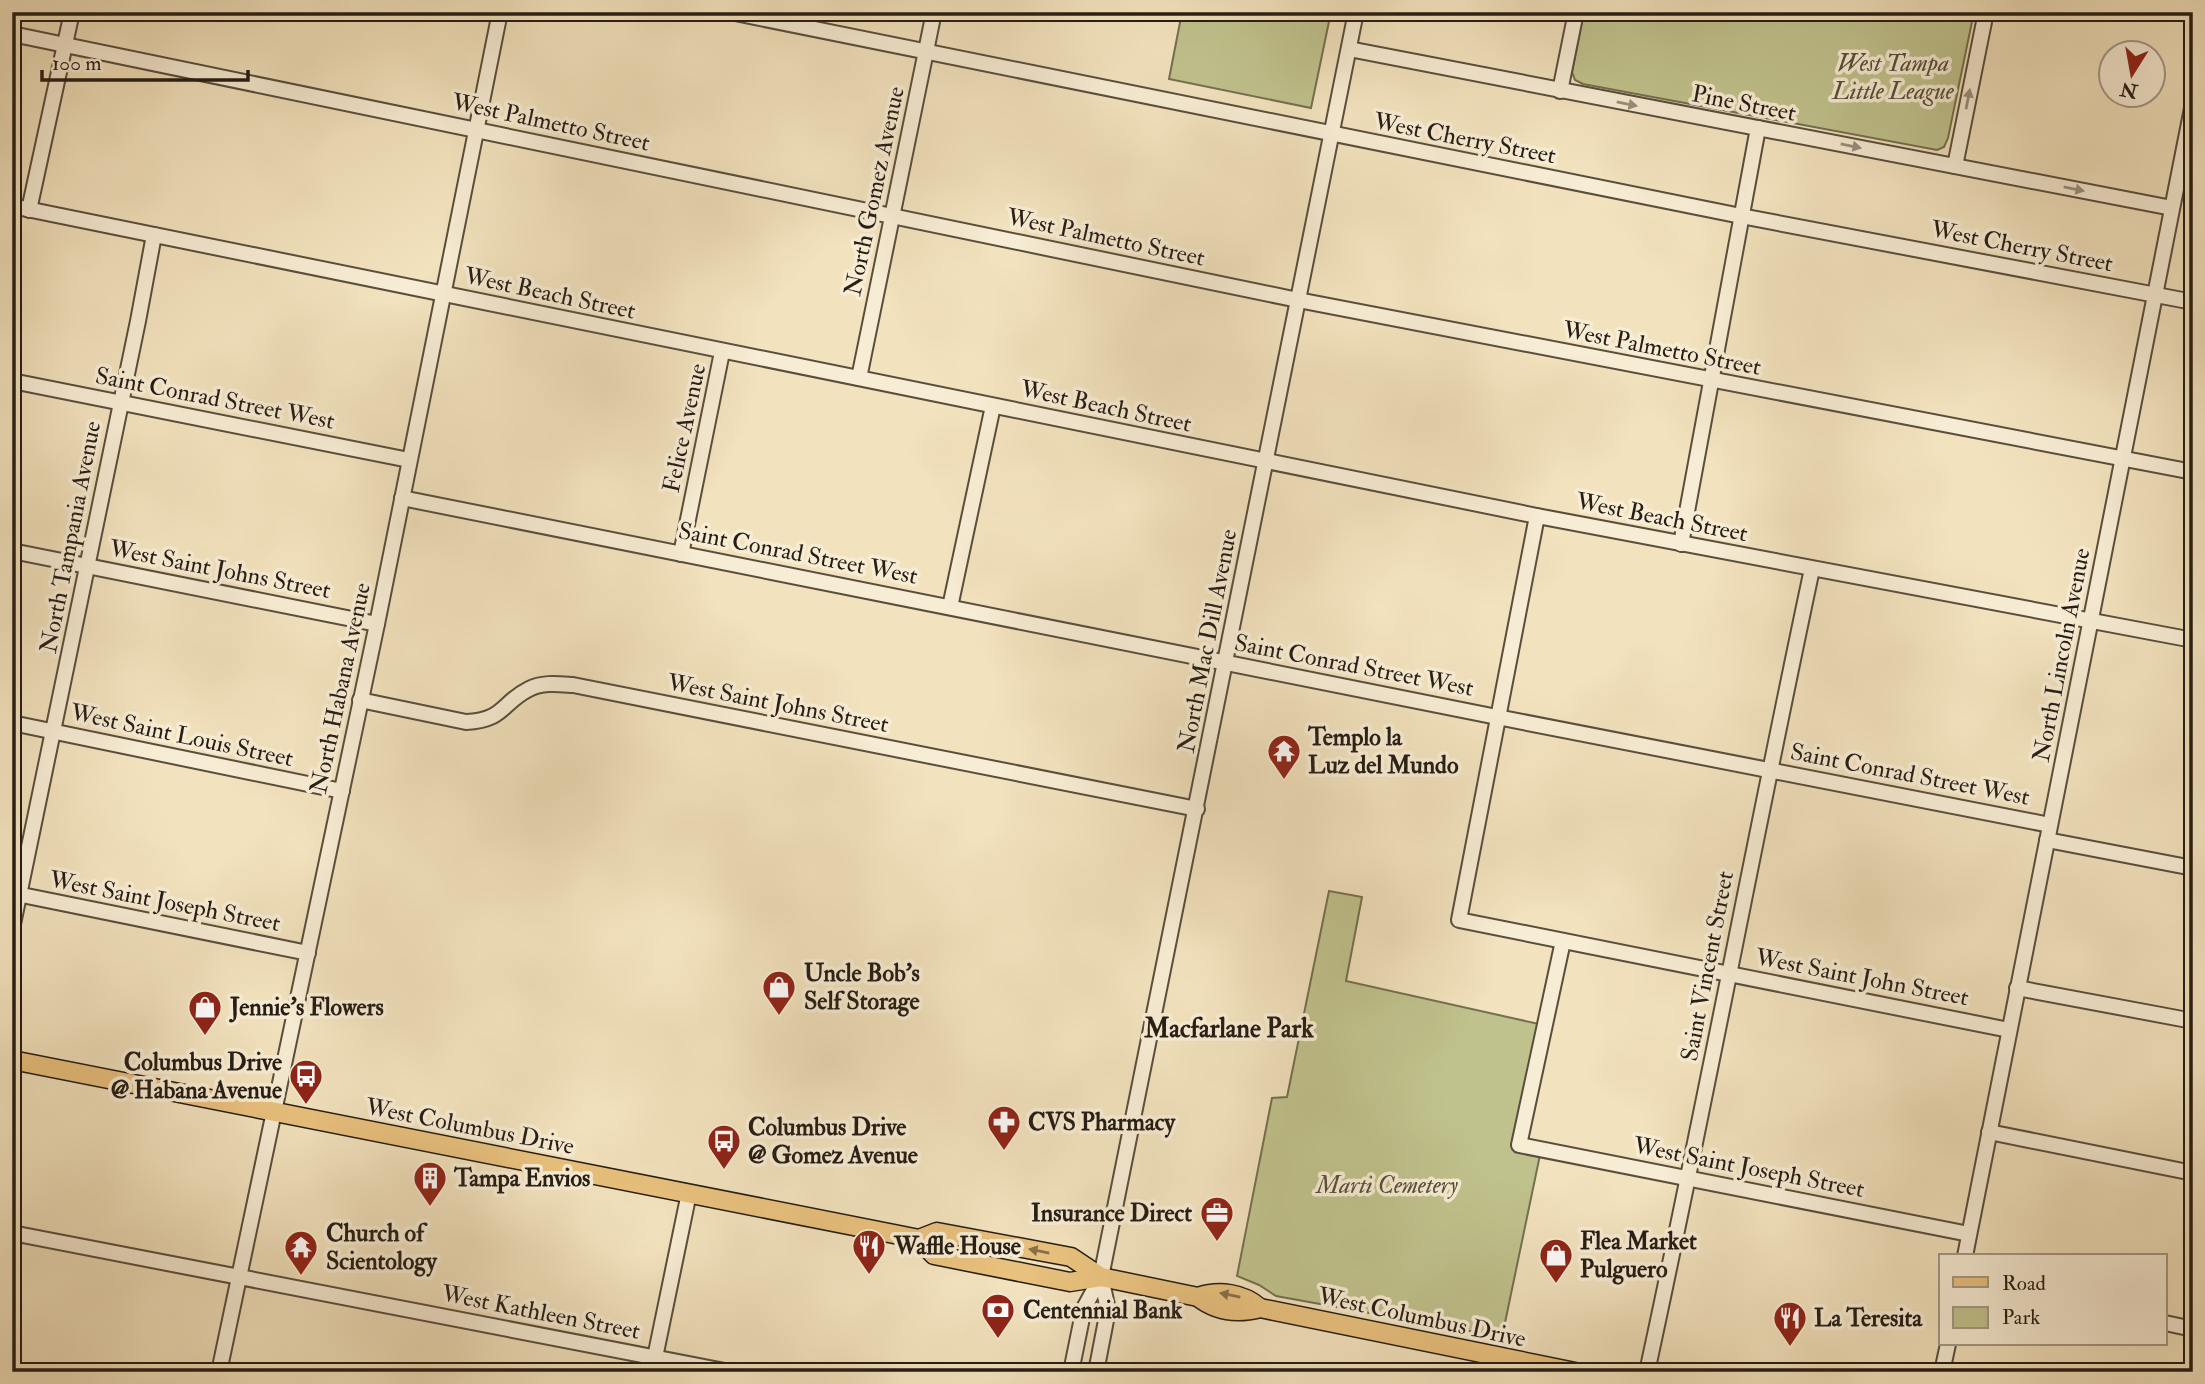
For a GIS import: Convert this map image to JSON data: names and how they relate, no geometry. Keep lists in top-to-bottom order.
{
  "streets": {
    "main road": ["West Columbus Drive"],
    "street": [
      "Pine Street",
      "West Palmetto Street",
      "West Cherry Street",
      "North Gomez Avenue",
      "West Beach Street",
      "Saint Conrad Street West",
      "Felice Avenue",
      "North Tampania Avenue",
      "West Saint Johns Street",
      "North Mac Dill Avenue",
      "North Lincoln Avenue",
      "North Habana Avenue",
      "West Saint Louis Street",
      "West Saint Joseph Street",
      "Saint Vincent Street",
      "West Saint John Street",
      "West Kathleen Street"
    ]
  },
  "crossings": [
    ["Pine Street", "North Mac Dill Avenue"],
    ["Pine Street", "North Lincoln Avenue"],
    ["West Palmetto Street", "North Gomez Avenue"],
    ["West Palmetto Street", "North Mac Dill Avenue"],
    ["West Palmetto Street", "North Lincoln Avenue"],
    ["West Palmetto Street", "North Habana Avenue"],
    ["West Cherry Street", "North Gomez Avenue"],
    ["West Cherry Street", "North Mac Dill Avenue"],
    ["West Cherry Street", "North Lincoln Avenue"],
    ["North Gomez Avenue", "West Beach Street"],
    ["West Beach Street", "Felice Avenue"],
    ["West Beach Street", "North Tampania Avenue"],
    ["West Beach Street", "North Mac Dill Avenue"],
    ["West Beach Street", "North Lincoln Avenue"],
    ["West Beach Street", "North Habana Avenue"],
    ["West Beach Street", "Saint Vincent Street"],
    ["Saint Conrad Street West", "Felice Avenue"],
    ["Saint Conrad Street West", "North Tampania Avenue"],
    ["Saint Conrad Street West", "North Mac Dill Avenue"],
    ["Saint Conrad Street West", "North Lincoln Avenue"],
    ["Saint Conrad Street West", "North Habana Avenue"],
    ["Saint Conrad Street West", "Saint Vincent Street"],
    ["Saint Conrad Street West", "West Saint John Street"],
    ["North Tampania Avenue", "West Saint Johns Street"],
    ["North Tampania Avenue", "West Saint Louis Street"],
    ["North Tampania Avenue", "West Saint Joseph Street"],
    ["West Saint Johns Street", "North Mac Dill Avenue"],
    ["West Saint Johns Street", "North Habana Avenue"],
    ["North Mac Dill Avenue", "West Columbus Drive"],
    ["North Lincoln Avenue", "West Saint Joseph Street"],
    ["North Lincoln Avenue", "West Saint John Street"],
    ["North Habana Avenue", "West Saint Louis Street"],
    ["North Habana Avenue", "West Saint Joseph Street"],
    ["North Habana Avenue", "West Columbus Drive"],
    ["North Habana Avenue", "West Kathleen Street"],
    ["West Saint Joseph Street", "Saint Vincent Street"],
    ["West Saint Joseph Street", "West Saint John Street"],
    ["Saint Vincent Street", "West Saint John Street"]
  ],
  "one_way": ["Pine Street"],
  "districts": ["Macfarlane Park"],
  "parks": ["West Tampa Little League", "Marti Cemetery"],
  "places": {
    "temple": ["Templo la Luz del Mundo", "Church of Scientology"],
    "shop": ["Uncle Bob's Self Storage", "Jennie's Flowers", "Flea Market Pulguero"],
    "bus stop": ["Columbus Drive @ Habana Avenue", "Columbus Drive @ Gomez Avenue"],
    "pharmacy": ["CVS Pharmacy"],
    "building": ["Tampa Envios"],
    "office": ["Insurance Direct"],
    "restaurant": ["Waffle House", "La Teresita"],
    "bank": ["Centennial Bank"]
  },
  "legend": ["Road", "Park"],
  "scale_bar": "100 m",
  "north": "bottom"
}
